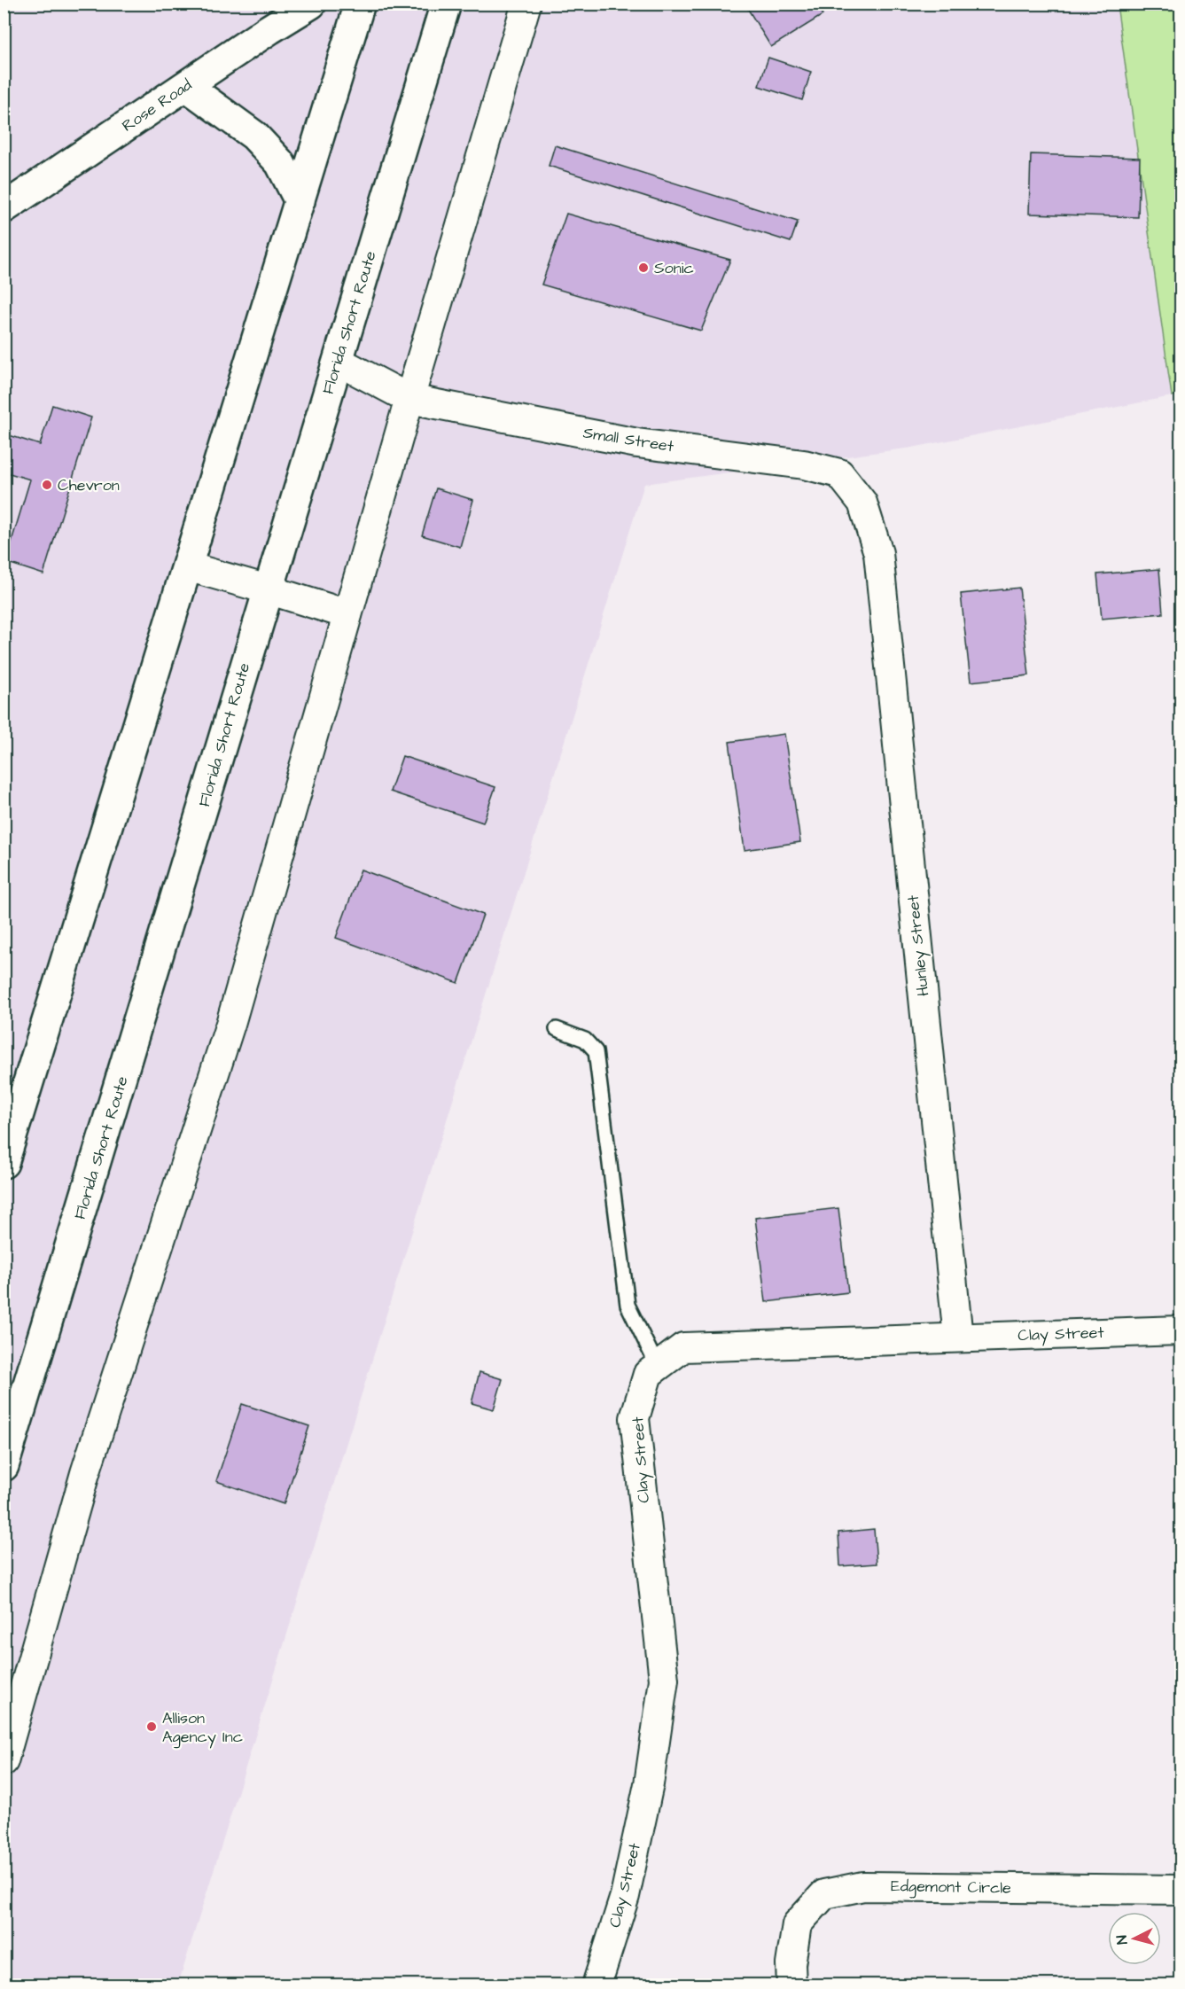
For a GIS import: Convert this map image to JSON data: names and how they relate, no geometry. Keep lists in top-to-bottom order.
{
  "streets": {
    "main road": ["Rose Road", "Florida Short Route"],
    "street": [
      "Small Street",
      "Hunley Street",
      "Clay Street",
      "Edgemont Circle"
    ]
  },
  "crossings": [
    ["Florida Short Route", "Small Street"],
    ["Small Street", "Hunley Street"],
    ["Hunley Street", "Clay Street"]
  ],
  "places": ["Sonic", "Chevron", "Allison Agency Inc"],
  "north": "left"
}
